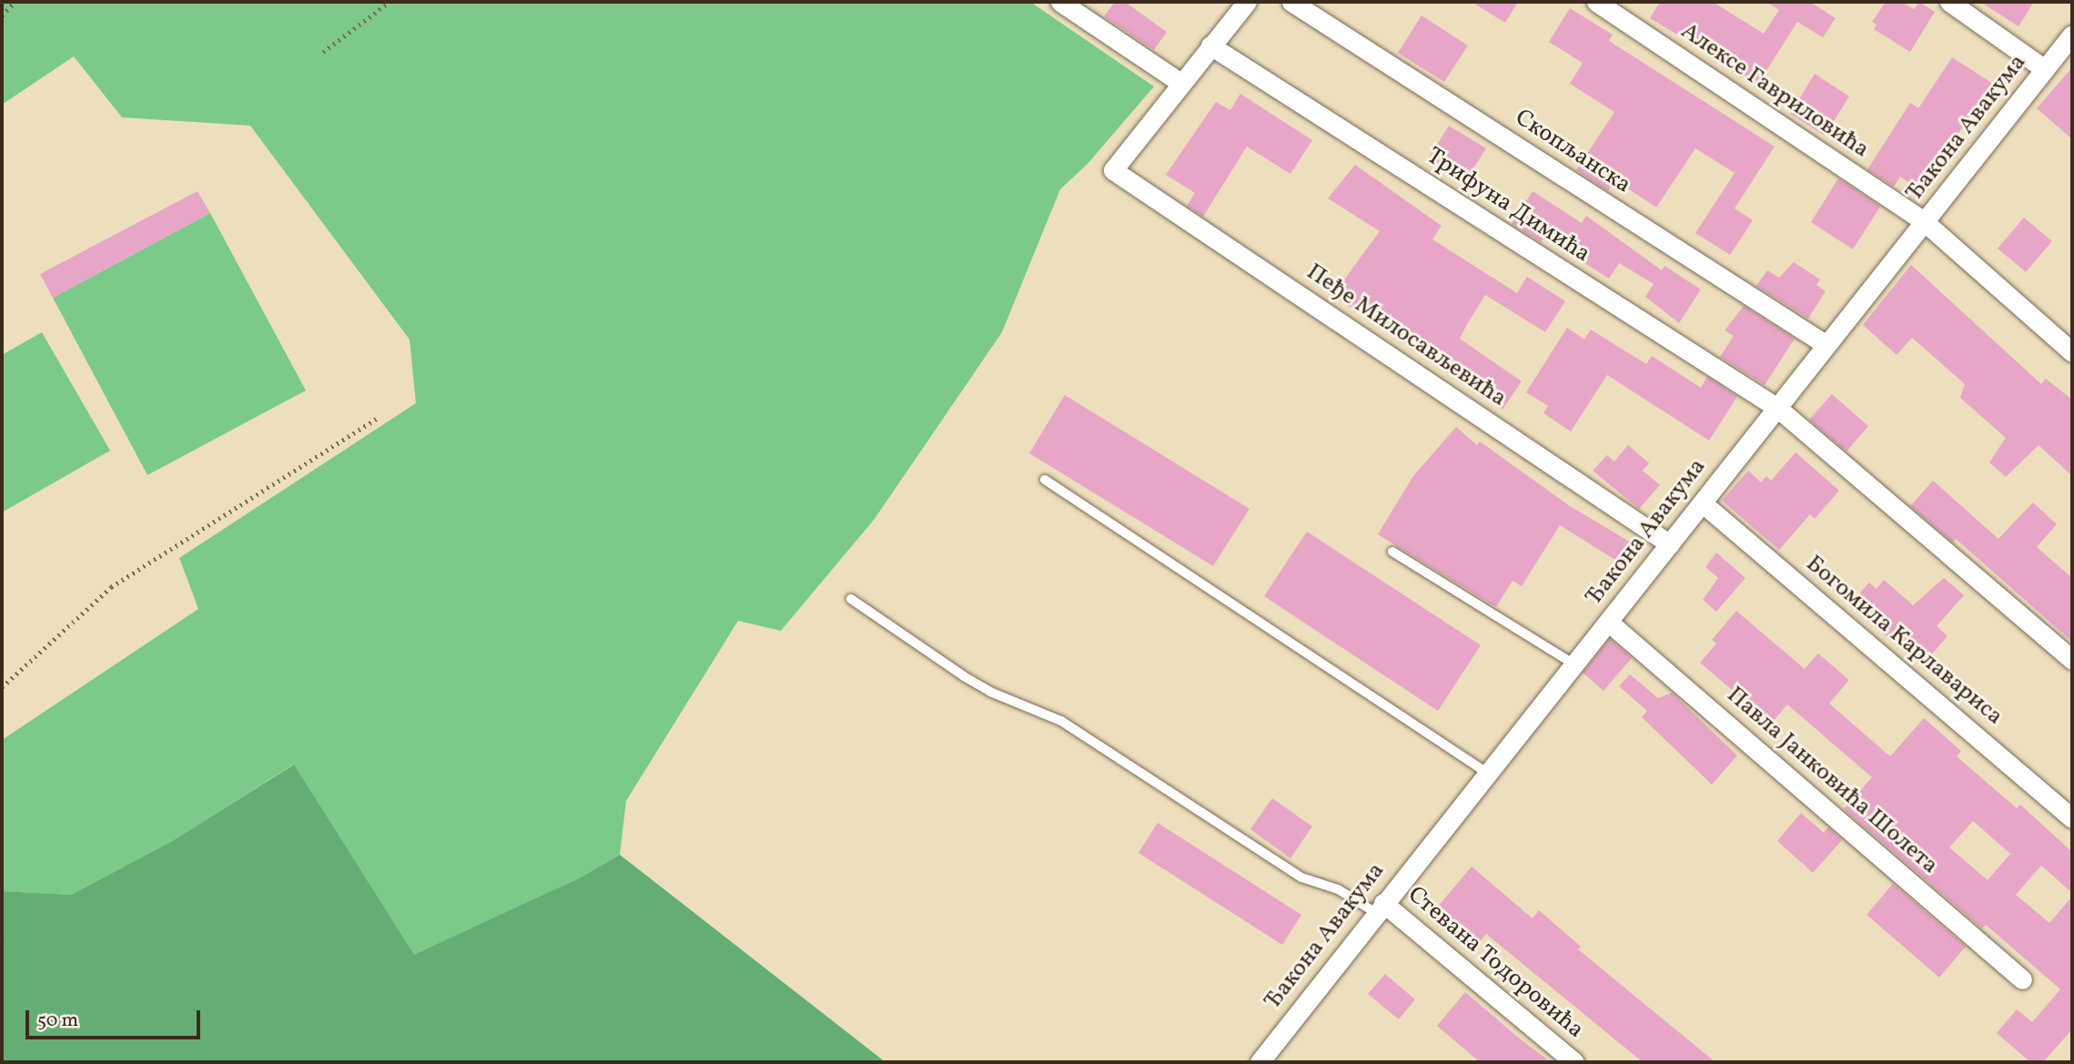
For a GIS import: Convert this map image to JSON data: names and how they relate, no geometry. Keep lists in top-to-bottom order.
{
  "streets": {
    "street": [
      "Алексе Гавриловића",
      "Ђакона Авакума",
      "Скопљанска",
      "Трифуна Димића",
      "Пеђе Милосављевића",
      "Богомила Карлавариса",
      "Павла Јанковића Шолета",
      "Стевана Тодоровића"
    ]
  },
  "crossings": [
    ["Алексе Гавриловића", "Ђакона Авакума"],
    ["Ђакона Авакума", "Скопљанска"],
    ["Ђакона Авакума", "Трифуна Димића"],
    ["Ђакона Авакума", "Пеђе Милосављевића"],
    ["Ђакона Авакума", "Богомила Карлавариса"],
    ["Ђакона Авакума", "Павла Јанковића Шолета"],
    ["Ђакона Авакума", "Стевана Тодоровића"]
  ],
  "scale_bar": "50 m"
}
